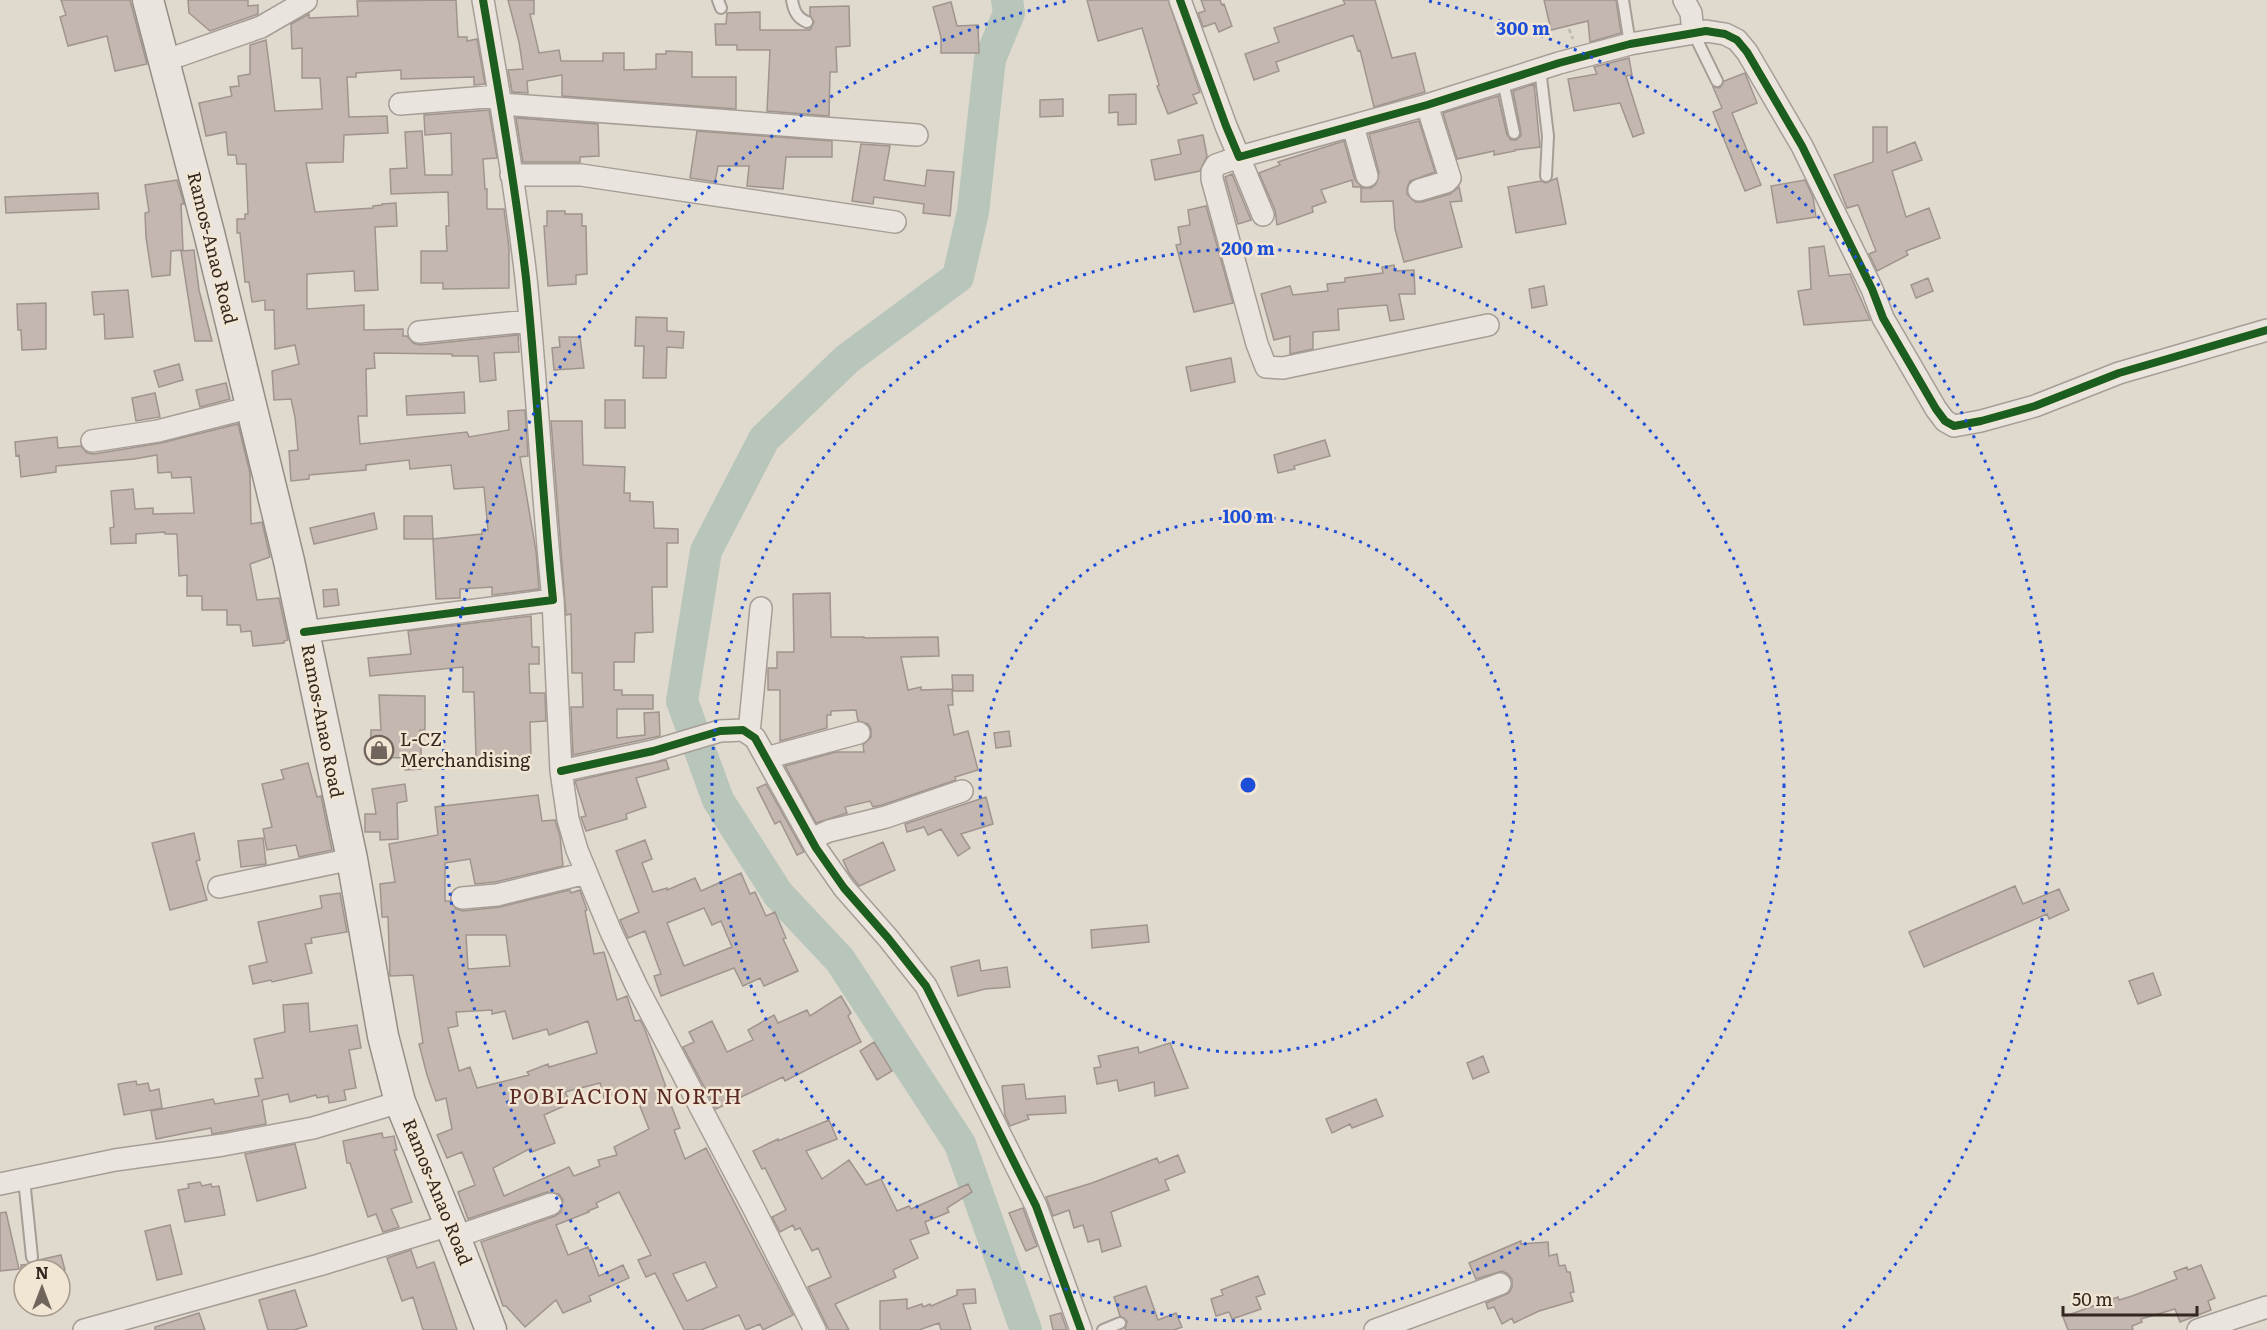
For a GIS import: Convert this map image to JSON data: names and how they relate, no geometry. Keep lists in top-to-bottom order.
{
  "streets": {
    "main road": ["Ramos-Anao Road"]
  },
  "districts": ["POBLACION NORTH"],
  "places": {
    "shop": ["L-CZ Merchandising"]
  },
  "scale_bar": "50 m",
  "north": "top",
  "rings": ["300 m", "200 m", "100 m"]
}
